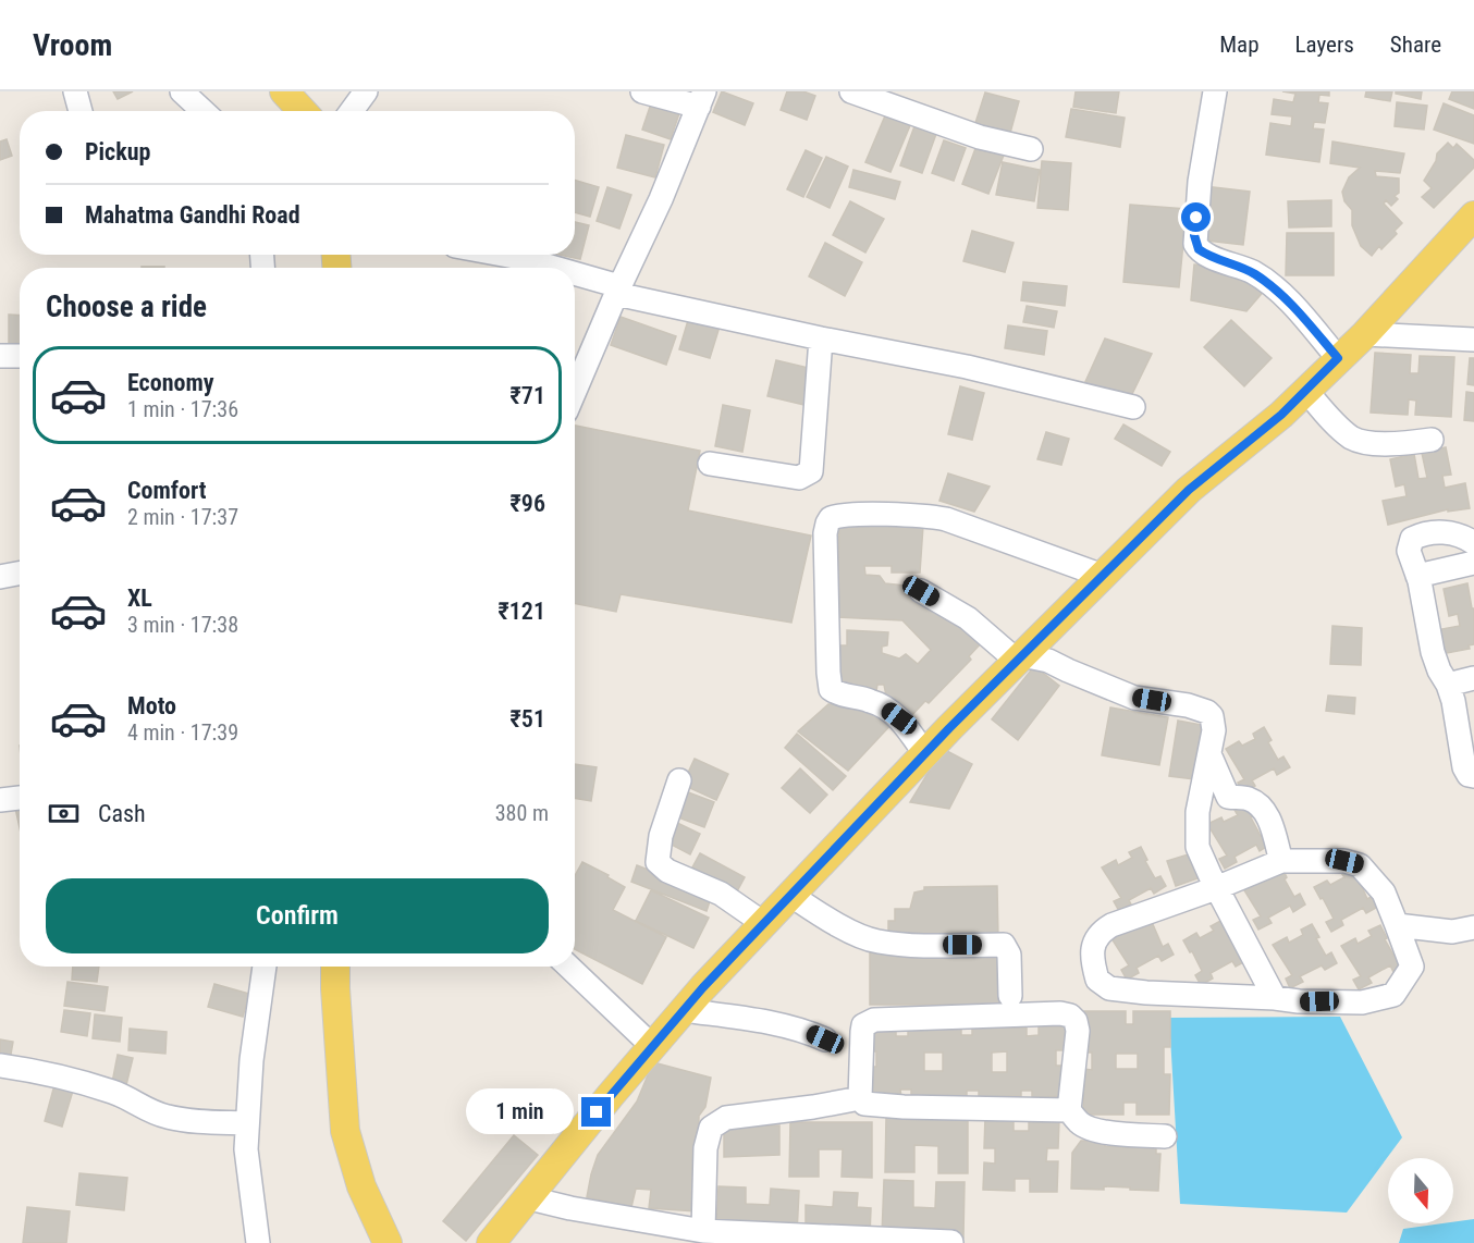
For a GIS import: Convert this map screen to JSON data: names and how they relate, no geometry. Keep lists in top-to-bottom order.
{
  "north": "bottom",
  "page": {
    "header": "Vroom",
    "nav": ["Map", "Layers", "Share"],
    "banner": ["Pickup", "Mahatma Gandhi Road"],
    "heading": "Choose a ride",
    "list": [
      {
        "name": "Economy",
        "note": "1 min · 17:36",
        "value": "₹71"
      },
      {
        "name": "Comfort",
        "note": "2 min · 17:37",
        "value": "₹96"
      },
      {
        "name": "XL",
        "note": "3 min · 17:38",
        "value": "₹121"
      },
      {
        "name": "Moto",
        "note": "4 min · 17:39",
        "value": "₹51"
      }
    ],
    "pay": ["Cash", "380 m"],
    "buttons": "Confirm",
    "bubble": "1 min"
  }
}
